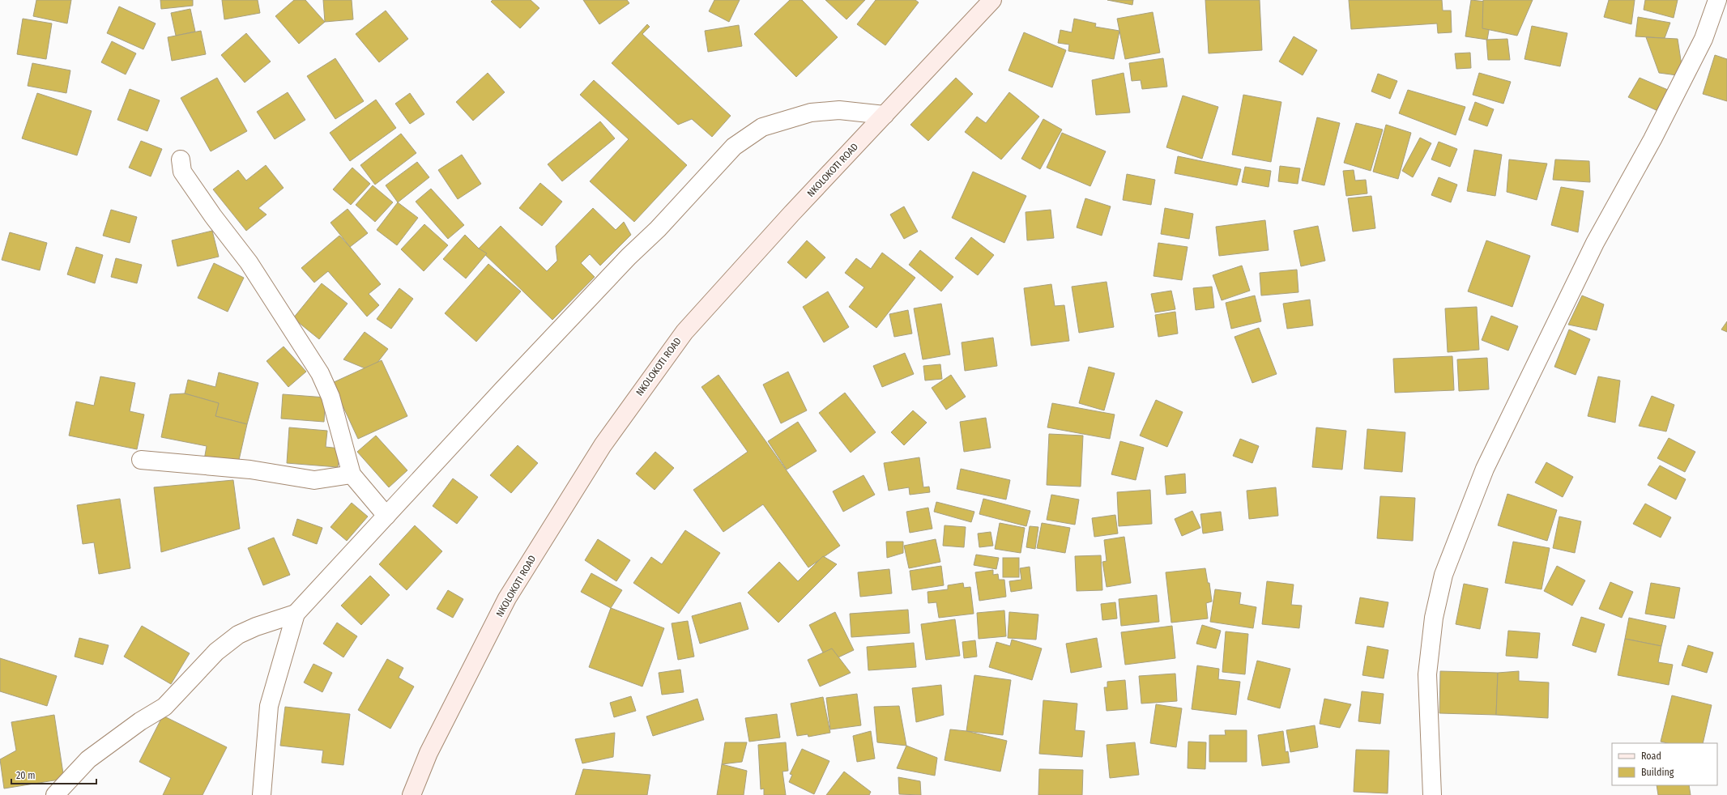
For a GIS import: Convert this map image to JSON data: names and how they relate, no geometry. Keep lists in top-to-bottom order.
{
  "streets": {
    "main road": ["NKOLOKOTI ROAD"]
  },
  "legend": ["Road", "Building"],
  "scale_bar": "20 m"
}
